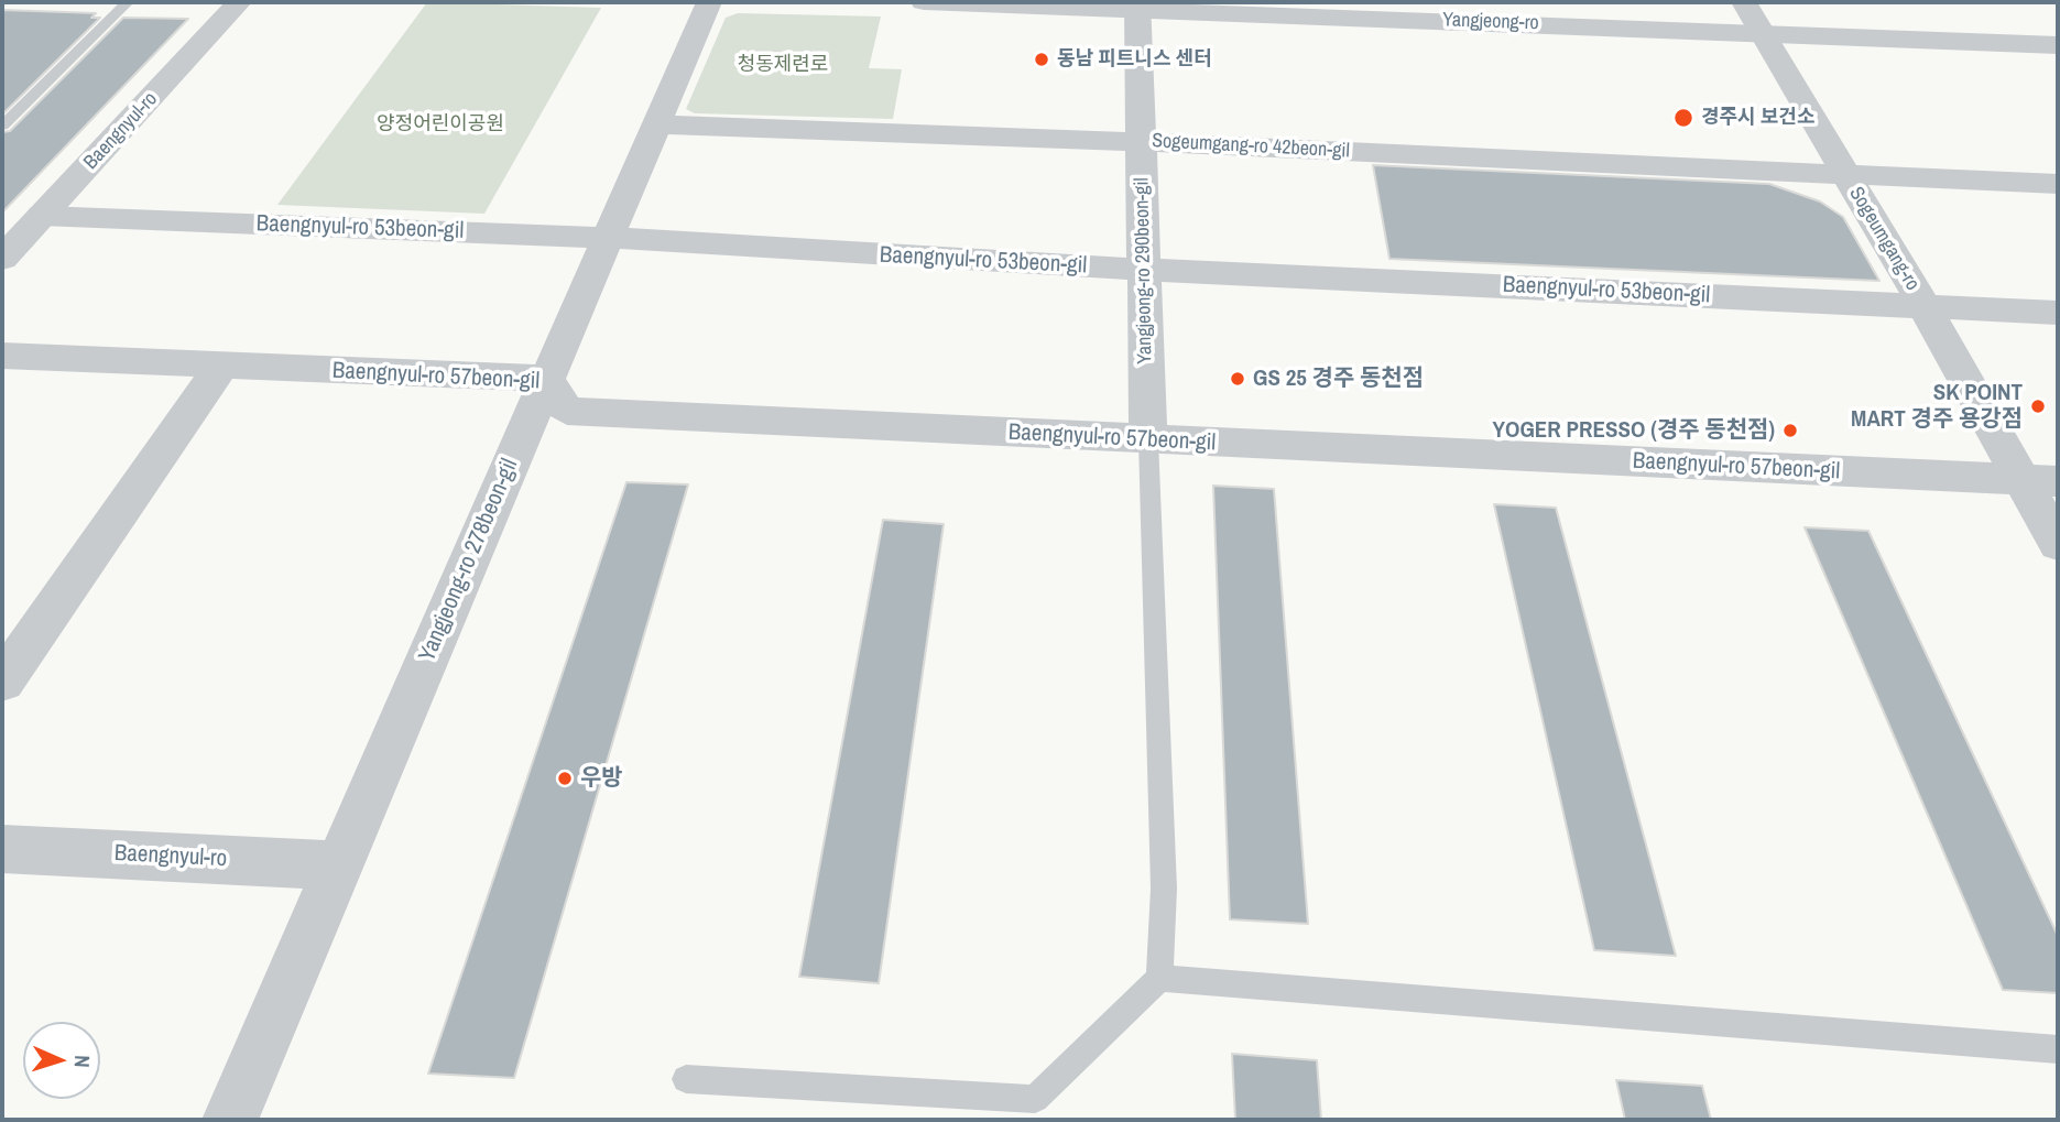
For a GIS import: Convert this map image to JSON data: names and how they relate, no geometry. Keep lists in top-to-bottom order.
{
  "streets": {
    "street": [
      "Yangjeong-ro",
      "Baengnyul-ro",
      "Sogeumgang-ro 42beon-gil",
      "Baengnyul-ro 53beon-gil",
      "Sogeumgang-ro",
      "Yangjeong-ro 290beon-gil",
      "Baengnyul-ro 57beon-gil",
      "Yangjeong-ro 278beon-gil"
    ]
  },
  "crossings": [
    ["Yangjeong-ro", "Sogeumgang-ro"],
    ["Yangjeong-ro", "Yangjeong-ro 290beon-gil"],
    ["Baengnyul-ro", "Baengnyul-ro 53beon-gil"],
    ["Baengnyul-ro", "Yangjeong-ro 278beon-gil"],
    ["Sogeumgang-ro 42beon-gil", "Sogeumgang-ro"],
    ["Sogeumgang-ro 42beon-gil", "Yangjeong-ro 290beon-gil"],
    ["Sogeumgang-ro 42beon-gil", "Yangjeong-ro 278beon-gil"],
    ["Baengnyul-ro 53beon-gil", "Sogeumgang-ro"],
    ["Baengnyul-ro 53beon-gil", "Yangjeong-ro 290beon-gil"],
    ["Baengnyul-ro 53beon-gil", "Yangjeong-ro 278beon-gil"],
    ["Sogeumgang-ro", "Baengnyul-ro 57beon-gil"],
    ["Yangjeong-ro 290beon-gil", "Baengnyul-ro 57beon-gil"],
    ["Baengnyul-ro 57beon-gil", "Yangjeong-ro 278beon-gil"]
  ],
  "parks": ["청동제련로", "양정어린이공원"],
  "places": [
    "동남 피트니스 센터",
    "경주시 보건소",
    "GS 25 경주 동천점",
    "SK POINT MART 경주 용강점",
    "YOGER PRESSO (경주 동천점)",
    "우방"
  ],
  "north": "right"
}
